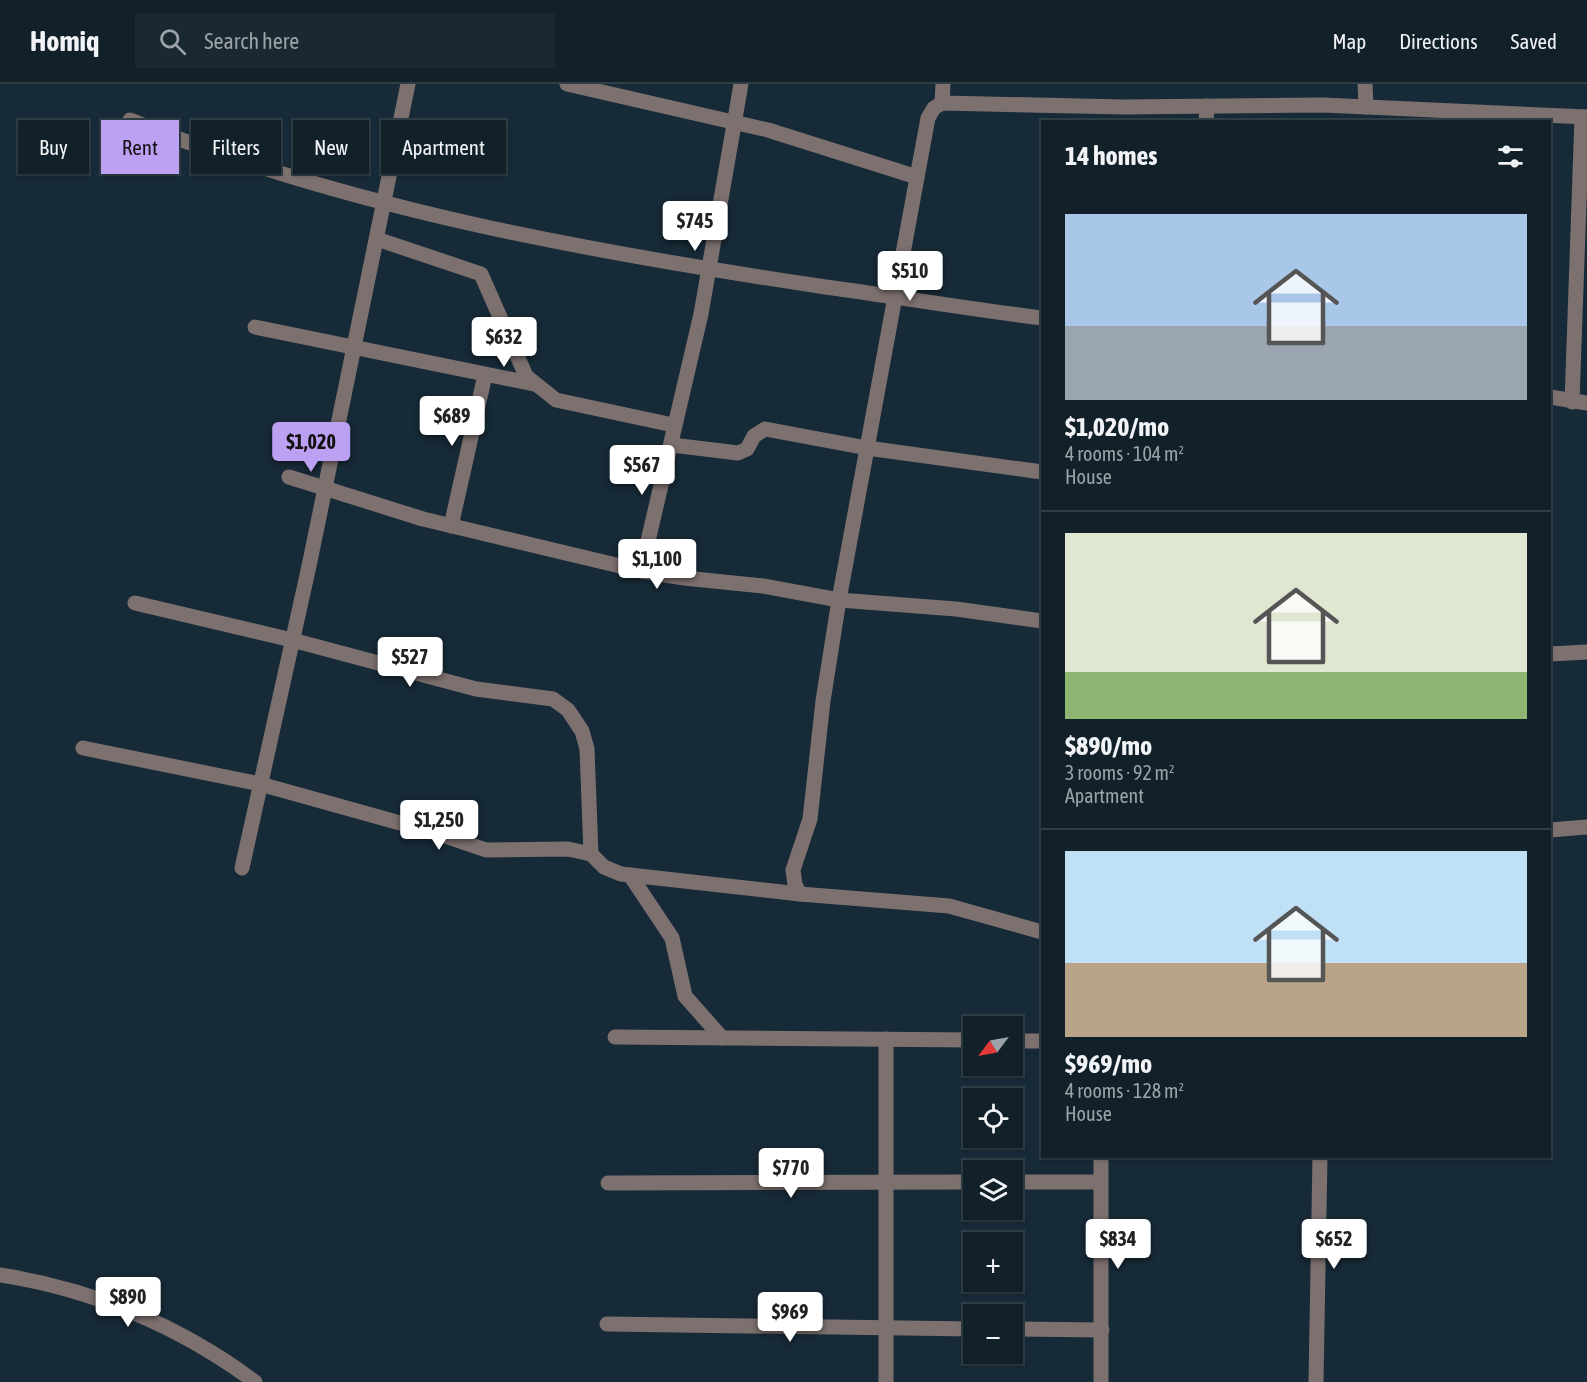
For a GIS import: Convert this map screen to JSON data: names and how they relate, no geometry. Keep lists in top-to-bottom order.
{
  "north": "bottom left",
  "page": {
    "header": "Homiq",
    "search": "Search here",
    "nav": ["Map", "Directions", "Saved"],
    "chip": [
      "Buy",
      "Rent",
      "Filters",
      "New",
      "Apartment"
    ],
    "heading": "14 homes",
    "list": [
      {
        "name": "$1,020/mo",
        "note": "4 rooms · 104 m² · House"
      },
      {
        "name": "$890/mo",
        "note": "3 rooms · 92 m² · Apartment"
      },
      {
        "name": "$969/mo",
        "note": "4 rooms · 128 m² · House"
      }
    ],
    "price": [
      "$745",
      "$510",
      "$632",
      "$689",
      "$1,020",
      "$567",
      "$1,100",
      "$527",
      "$1,250",
      "$770",
      "$834",
      "$652",
      "$890",
      "$969"
    ],
    "map_buttons": ["+", "−"]
  }
}
